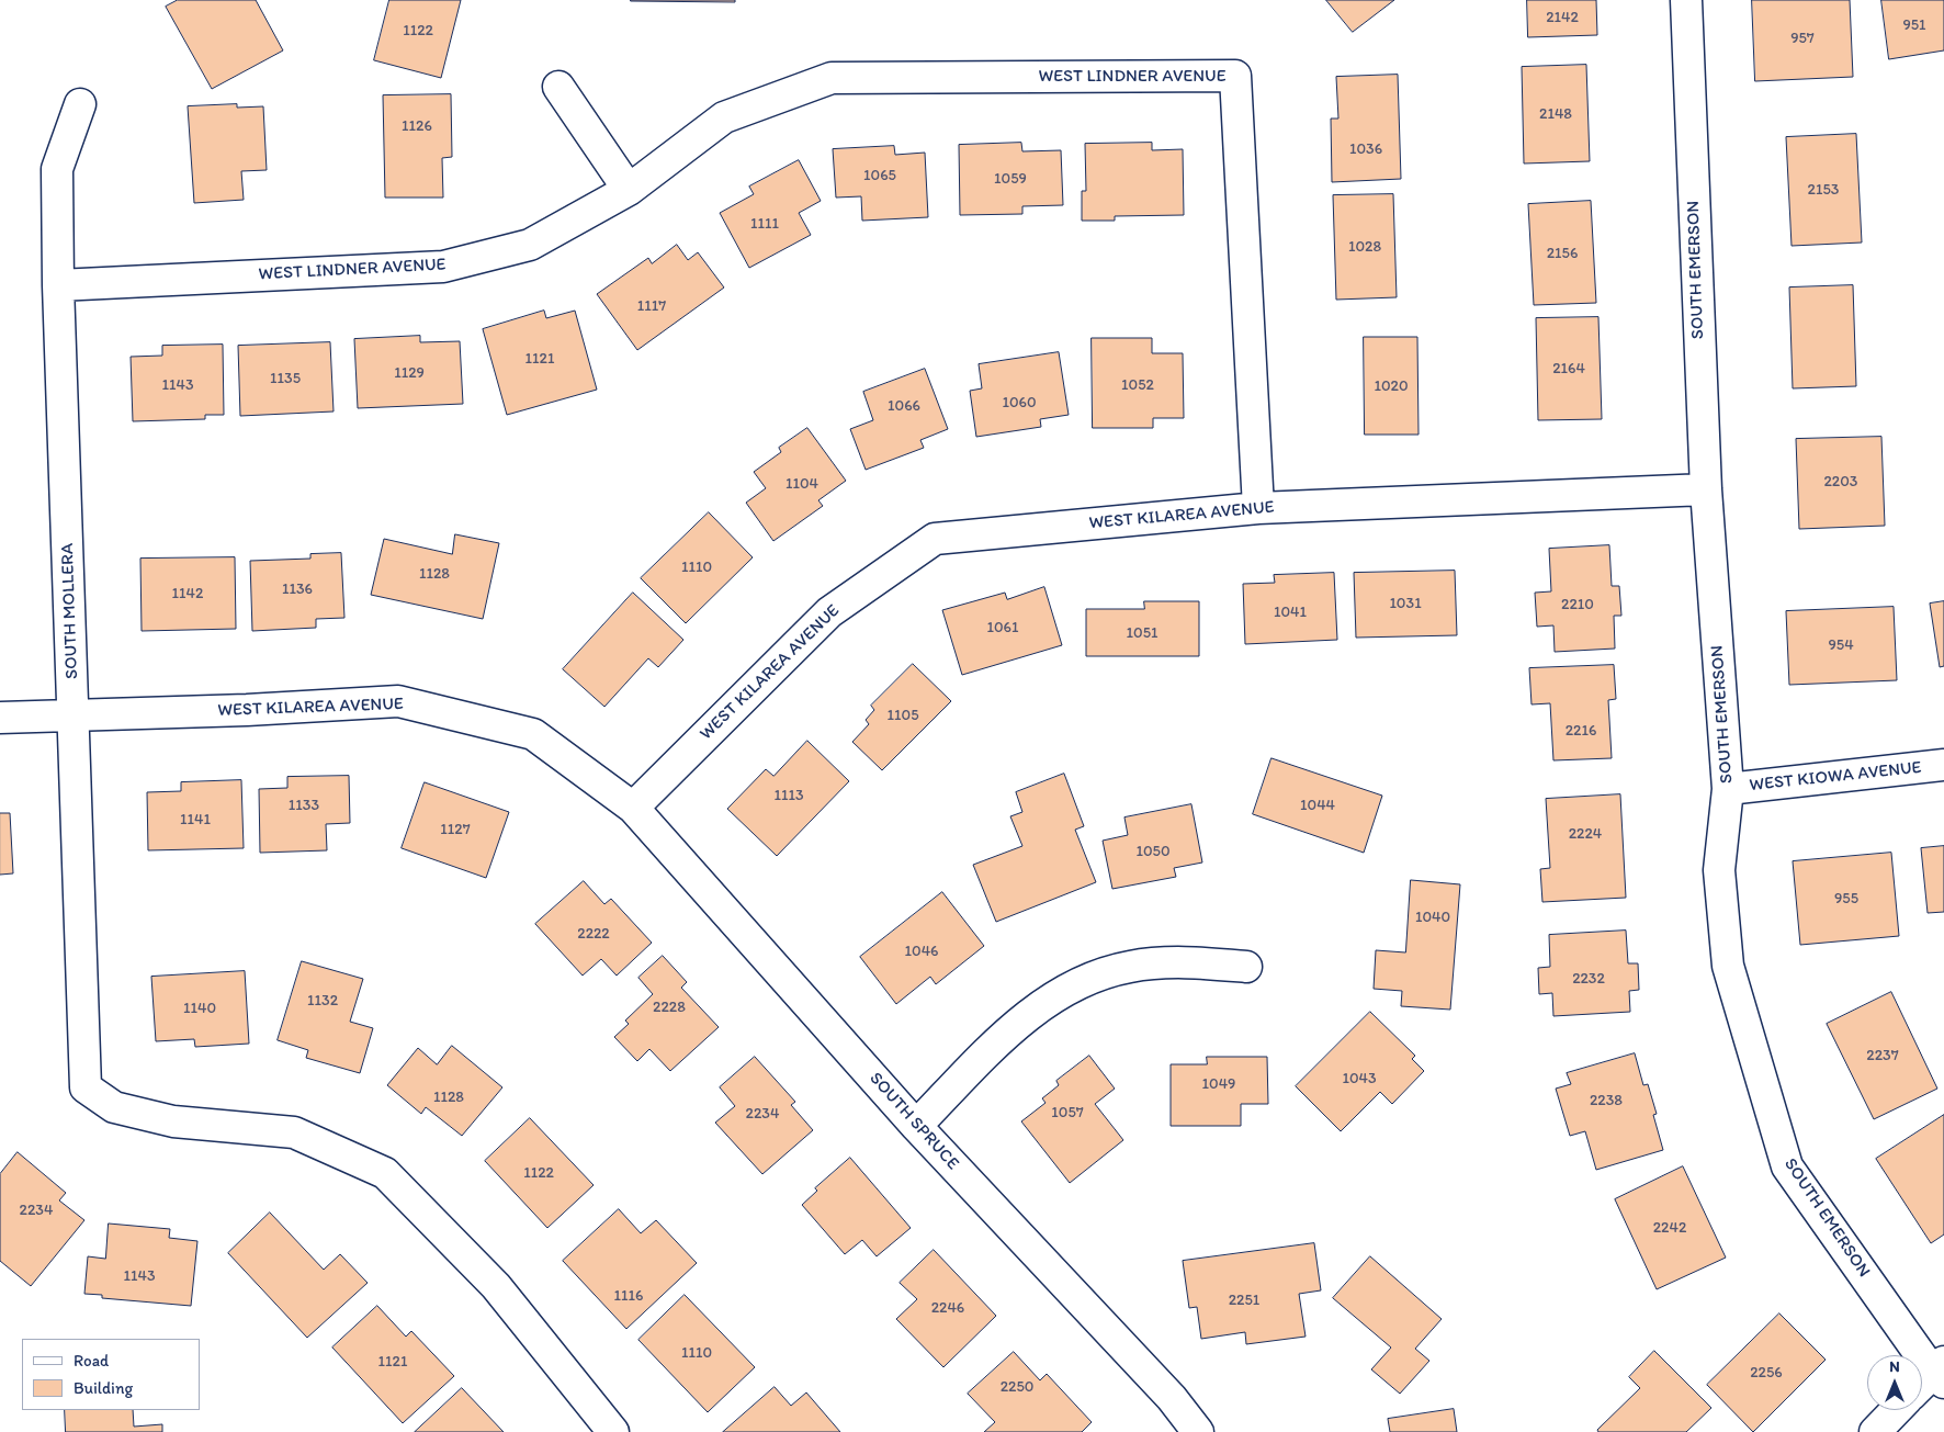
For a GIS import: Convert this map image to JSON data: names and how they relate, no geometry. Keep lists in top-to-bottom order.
{
  "streets": {
    "street": [
      "WEST LINDNER AVENUE",
      "SOUTH EMERSON",
      "WEST KILAREA AVENUE",
      "SOUTH MOLLERA",
      "WEST KIOWA AVENUE",
      "SOUTH SPRUCE"
    ]
  },
  "crossings": [
    ["WEST LINDNER AVENUE", "WEST KILAREA AVENUE"],
    ["WEST LINDNER AVENUE", "SOUTH MOLLERA"],
    ["SOUTH EMERSON", "WEST KILAREA AVENUE"],
    ["SOUTH EMERSON", "WEST KIOWA AVENUE"],
    ["WEST KILAREA AVENUE", "SOUTH MOLLERA"],
    ["WEST KILAREA AVENUE", "SOUTH SPRUCE"]
  ],
  "house_numbers": [
    "2142",
    "951",
    "1122",
    "957",
    "2148",
    "1126",
    "1036",
    "1065",
    "1059",
    "2153",
    "1111",
    "1028",
    "2156",
    "1117",
    "1121",
    "2164",
    "1129",
    "1135",
    "1143",
    "1052",
    "1020",
    "1060",
    "1066",
    "2203",
    "1104",
    "1110",
    "1128",
    "1136",
    "1142",
    "1031",
    "2210",
    "1041",
    "1061",
    "1051",
    "954",
    "1105",
    "2216",
    "1113",
    "1133",
    "1044",
    "1141",
    "1127",
    "2224",
    "1050",
    "955",
    "1040",
    "2222",
    "1046",
    "2232",
    "1132",
    "2228",
    "1140",
    "2237",
    "1043",
    "1049",
    "1128",
    "2238",
    "1057",
    "2234",
    "1122",
    "2234",
    "2242",
    "1143",
    "1116",
    "2251",
    "2246",
    "1110",
    "1121",
    "2256",
    "2250"
  ],
  "legend": ["Road", "Building"],
  "north": "top"
}
